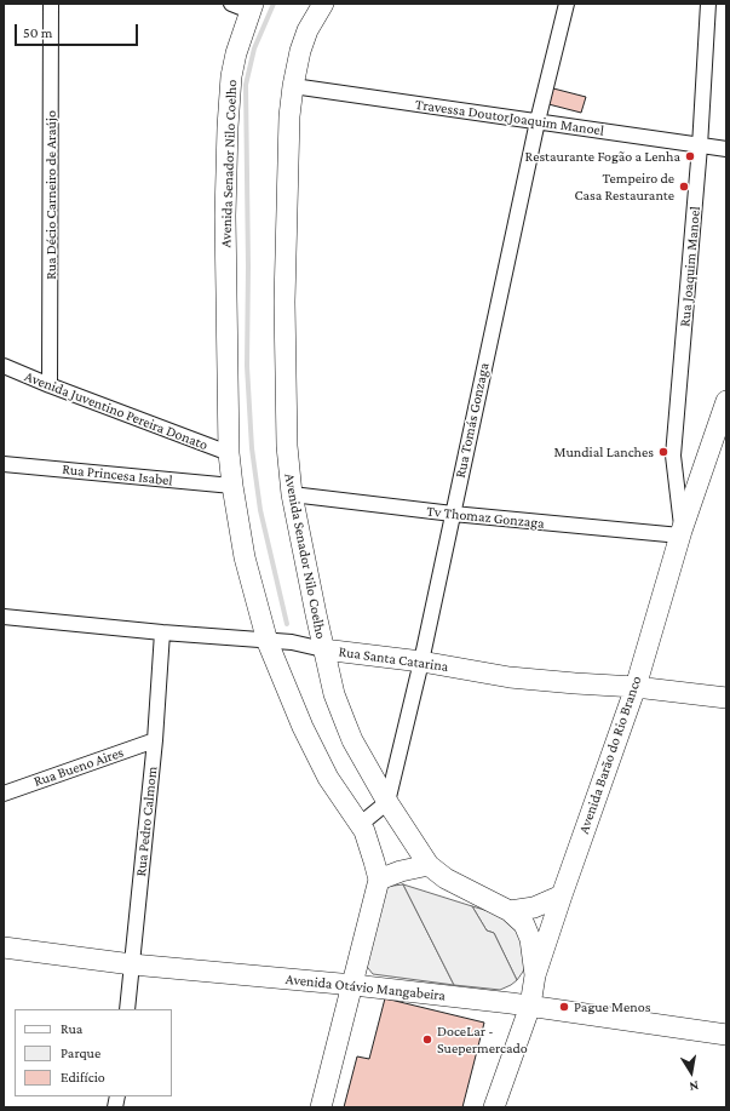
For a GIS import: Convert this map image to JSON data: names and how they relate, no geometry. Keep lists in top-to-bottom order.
{
  "streets": {
    "main road": [
      "Avenida Senador Nilo Coelho",
      "Rua Santa Catarina",
      "Avenida Barão do Rio Branco",
      "Avenida Otávio Mangabeira"
    ],
    "street": [
      "Travessa DoutorJoaquim Manoel",
      "Rua Décio Carneiro de Araújo",
      "Rua Joaquim Manoel",
      "Avenida Juventino Pereira Donato",
      "Rua Tomás Gonzaga",
      "Rua Princesa Isabel",
      "Tv Thomaz Gonzaga",
      "Rua Bueno Aires",
      "Rua Pedro Calmom"
    ]
  },
  "crossings": [
    ["Travessa DoutorJoaquim Manoel", "Avenida Senador Nilo Coelho"],
    ["Travessa DoutorJoaquim Manoel", "Rua Joaquim Manoel"],
    ["Travessa DoutorJoaquim Manoel", "Rua Tomás Gonzaga"],
    ["Avenida Senador Nilo Coelho", "Avenida Juventino Pereira Donato"],
    ["Avenida Senador Nilo Coelho", "Rua Tomás Gonzaga"],
    ["Avenida Senador Nilo Coelho", "Rua Princesa Isabel"],
    ["Avenida Senador Nilo Coelho", "Tv Thomaz Gonzaga"],
    ["Avenida Senador Nilo Coelho", "Rua Santa Catarina"],
    ["Avenida Senador Nilo Coelho", "Avenida Barão do Rio Branco"],
    ["Rua Décio Carneiro de Araújo", "Avenida Juventino Pereira Donato"],
    ["Rua Joaquim Manoel", "Tv Thomaz Gonzaga"],
    ["Rua Joaquim Manoel", "Avenida Barão do Rio Branco"],
    ["Rua Tomás Gonzaga", "Tv Thomaz Gonzaga"],
    ["Rua Tomás Gonzaga", "Rua Santa Catarina"],
    ["Tv Thomaz Gonzaga", "Avenida Barão do Rio Branco"],
    ["Rua Santa Catarina", "Avenida Barão do Rio Branco"],
    ["Rua Santa Catarina", "Rua Pedro Calmom"],
    ["Avenida Barão do Rio Branco", "Avenida Otávio Mangabeira"],
    ["Rua Bueno Aires", "Rua Pedro Calmom"],
    ["Rua Pedro Calmom", "Avenida Otávio Mangabeira"]
  ],
  "places": [
    "Restaurante Fogão a Lenha",
    "Tempeiro de Casa Restaurante",
    "Mundial Lanches",
    "Pague Menos",
    "DoceLar - Suepermercado"
  ],
  "legend": ["Rua", "Parque", "Edifício"],
  "scale_bar": "50 m",
  "north": "bottom"
}
